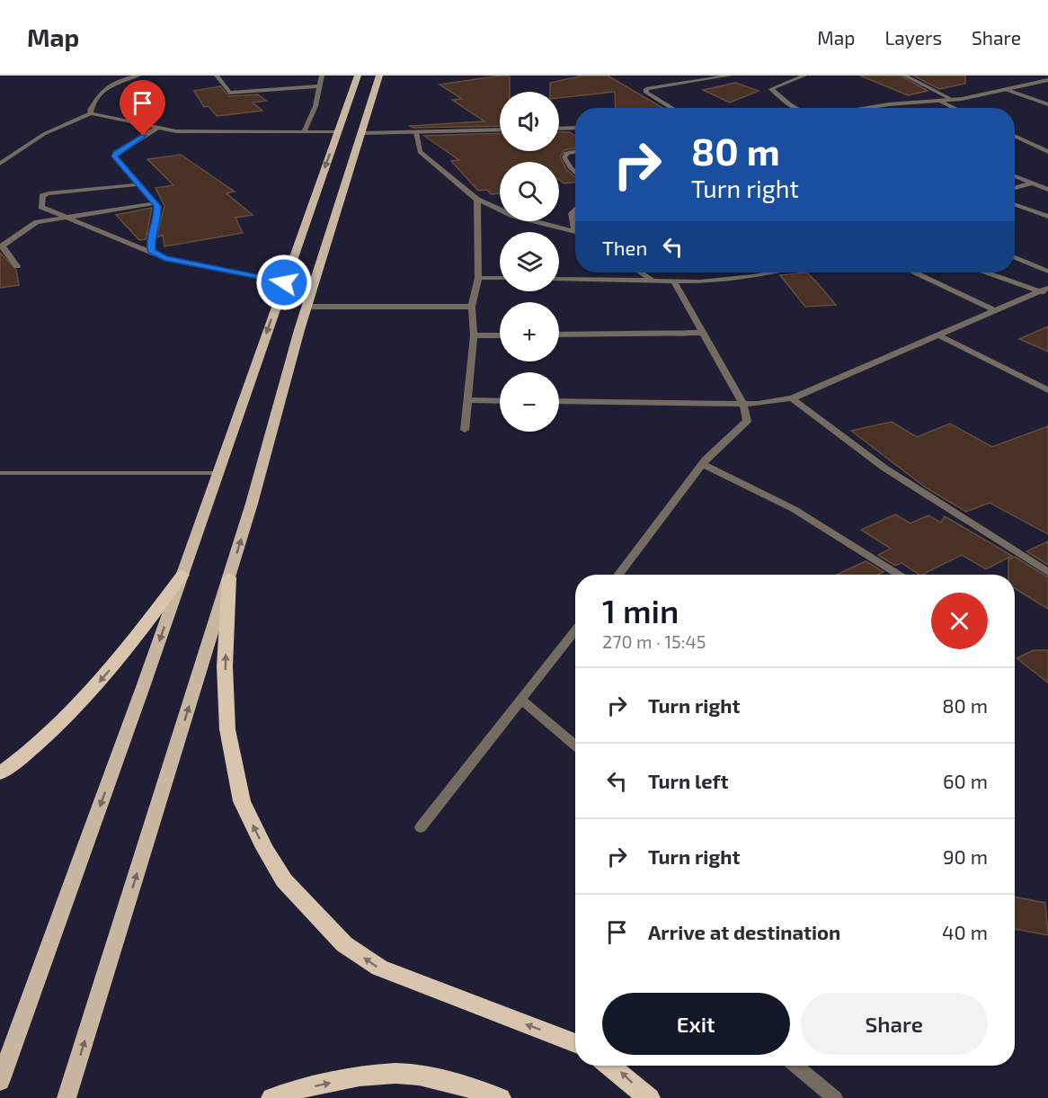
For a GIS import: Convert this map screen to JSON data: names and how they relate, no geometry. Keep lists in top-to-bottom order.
{
  "page": {
    "header": "Map",
    "nav": ["Map", "Layers", "Share"],
    "map_buttons": ["+", "−"],
    "turn": ["80 m", "Turn right"],
    "then": "Then",
    "heading": ["1 min", "270 m · 15:45"],
    "list": [
      {
        "name": "Turn right",
        "value": "80 m"
      },
      {
        "name": "Turn left",
        "value": "60 m"
      },
      {
        "name": "Turn right",
        "value": "90 m"
      },
      {
        "name": "Arrive at destination",
        "value": "40 m"
      }
    ],
    "buttons": ["Exit", "Share"]
  }
}
